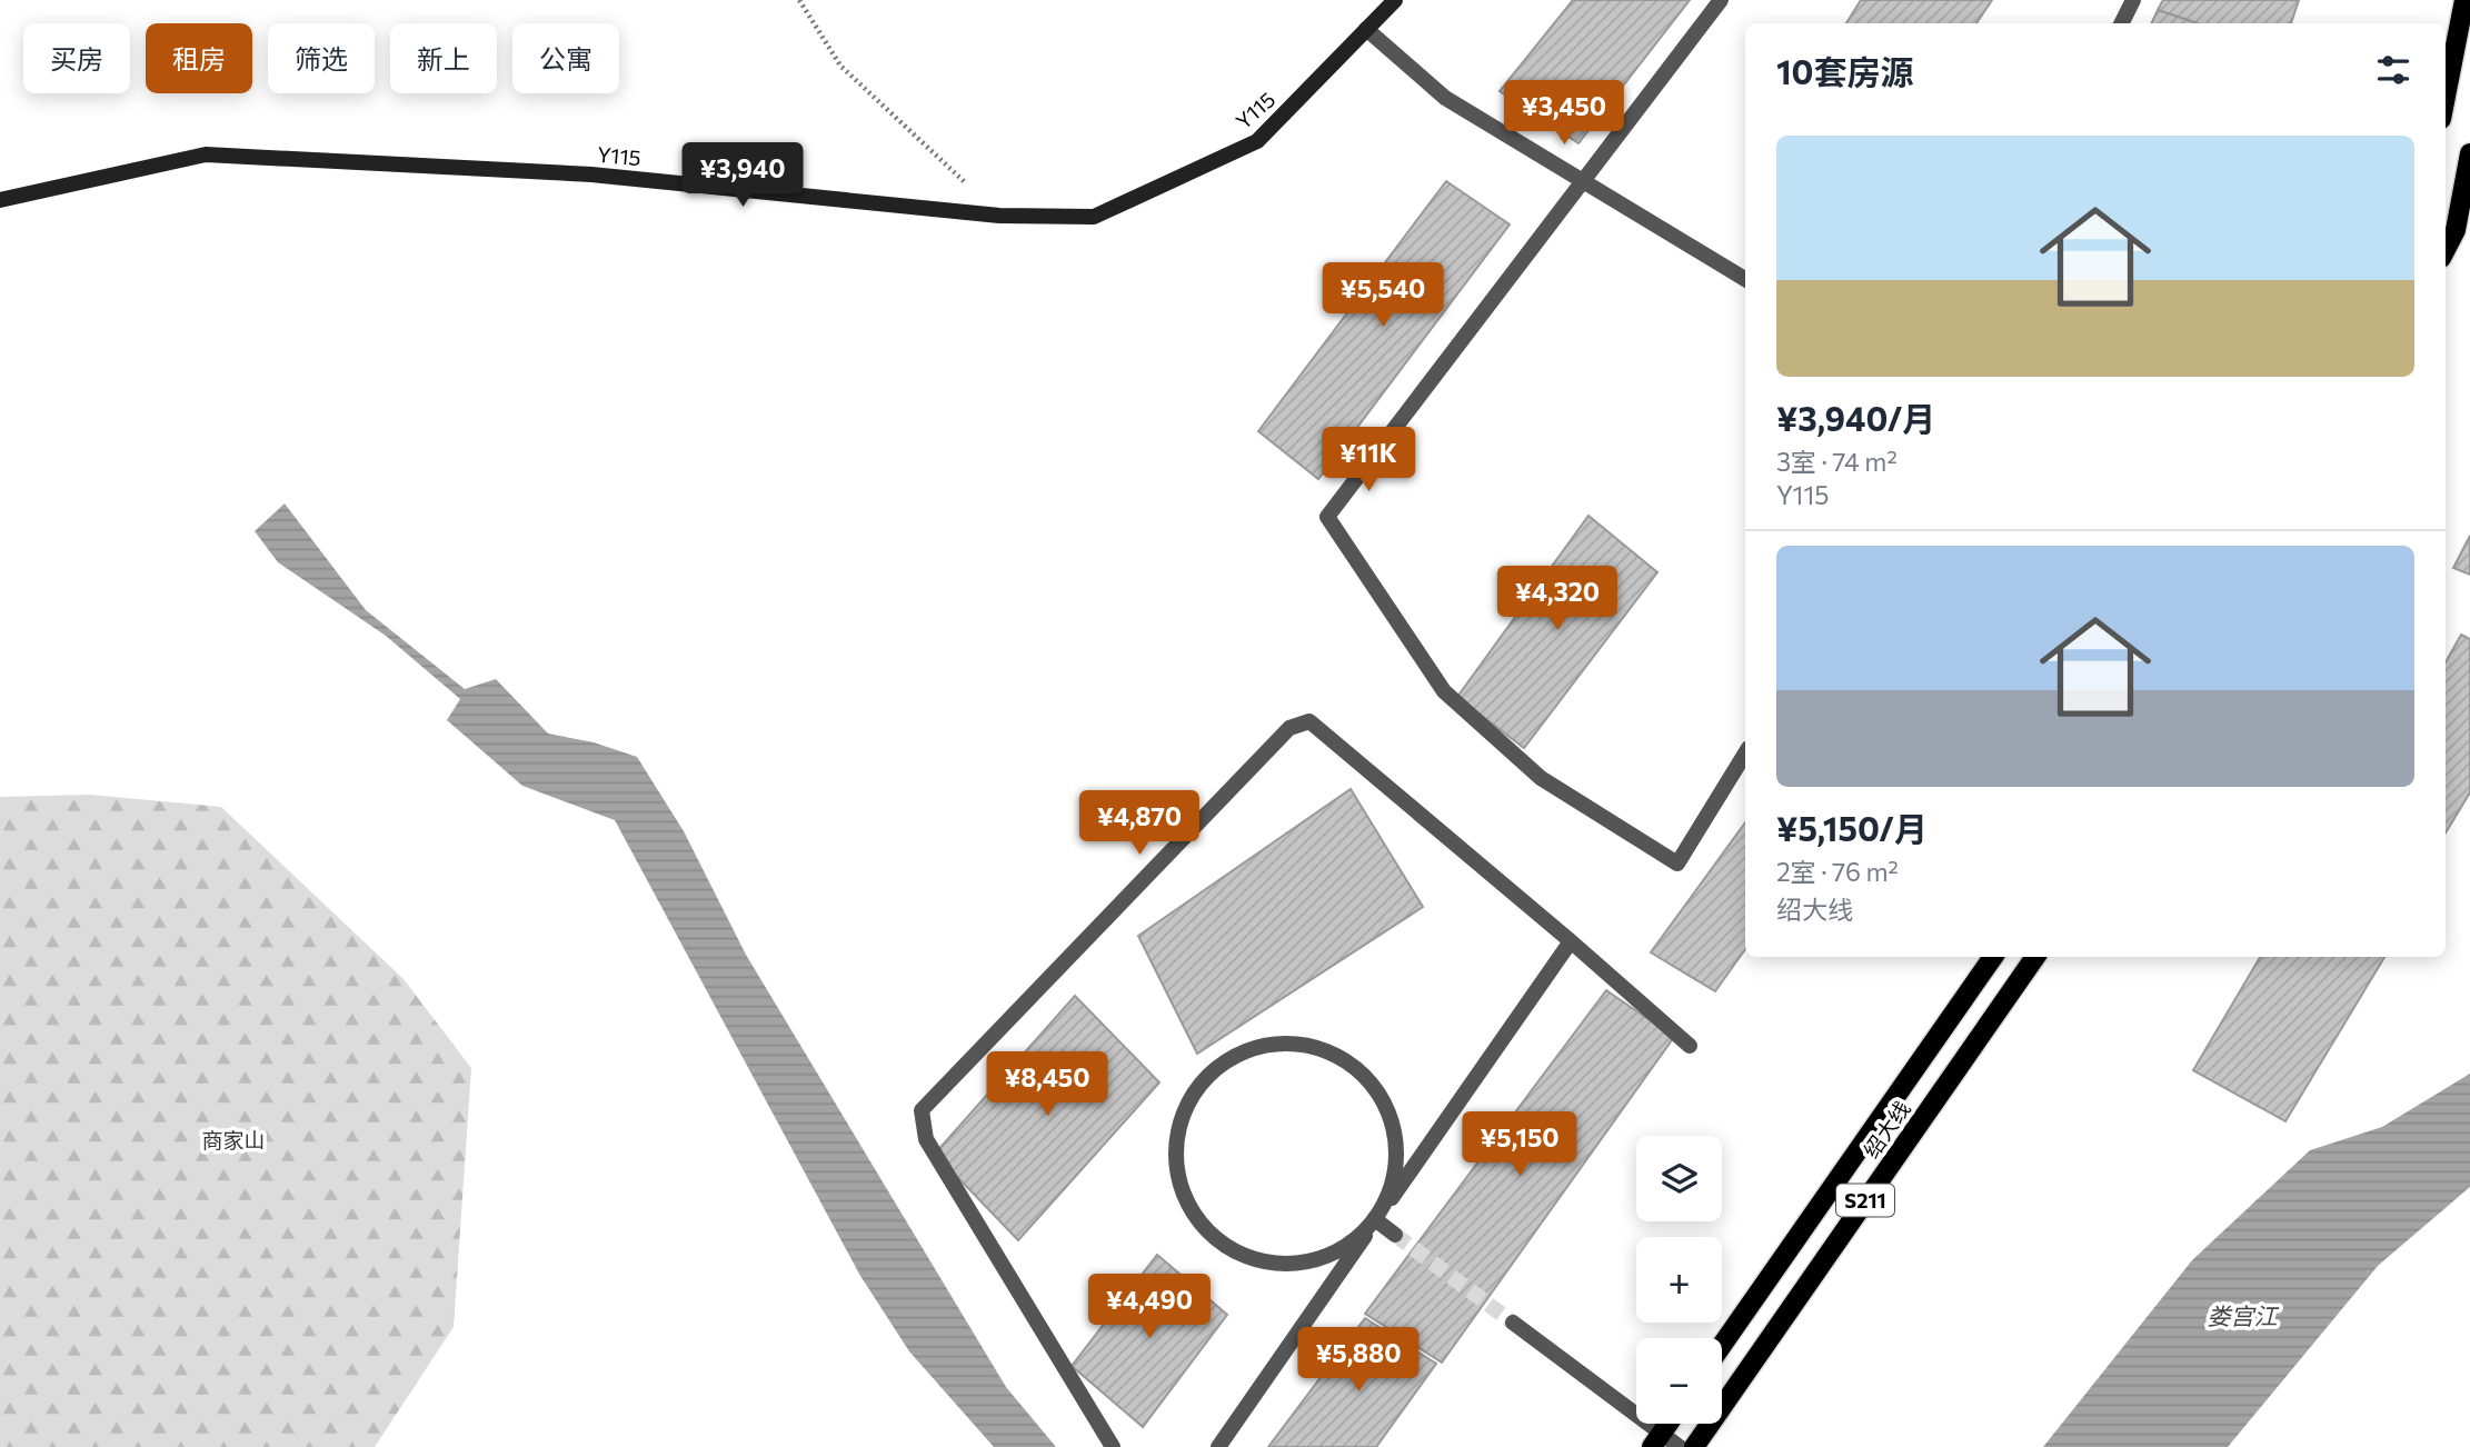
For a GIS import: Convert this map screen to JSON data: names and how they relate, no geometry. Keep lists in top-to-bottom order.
{
  "streets": {
    "main road": ["绍大线", "S211"],
    "street": ["Y115"]
  },
  "water": ["娄宫江"],
  "parks": ["商家山"],
  "page": {
    "chip": [
      "买房",
      "租房",
      "筛选",
      "新上",
      "公寓"
    ],
    "heading": "10套房源",
    "price": [
      "¥3,450",
      "¥3,940",
      "¥5,540",
      "¥11K",
      "¥4,320",
      "¥4,870",
      "¥8,450",
      "¥5,150",
      "¥4,490",
      "¥5,880"
    ],
    "list": [
      {
        "name": "¥3,940/月",
        "note": "3室 · 74 m² · Y115"
      },
      {
        "name": "¥5,150/月",
        "note": "2室 · 76 m² · 绍大线"
      }
    ],
    "map_buttons": ["+", "−"]
  }
}
